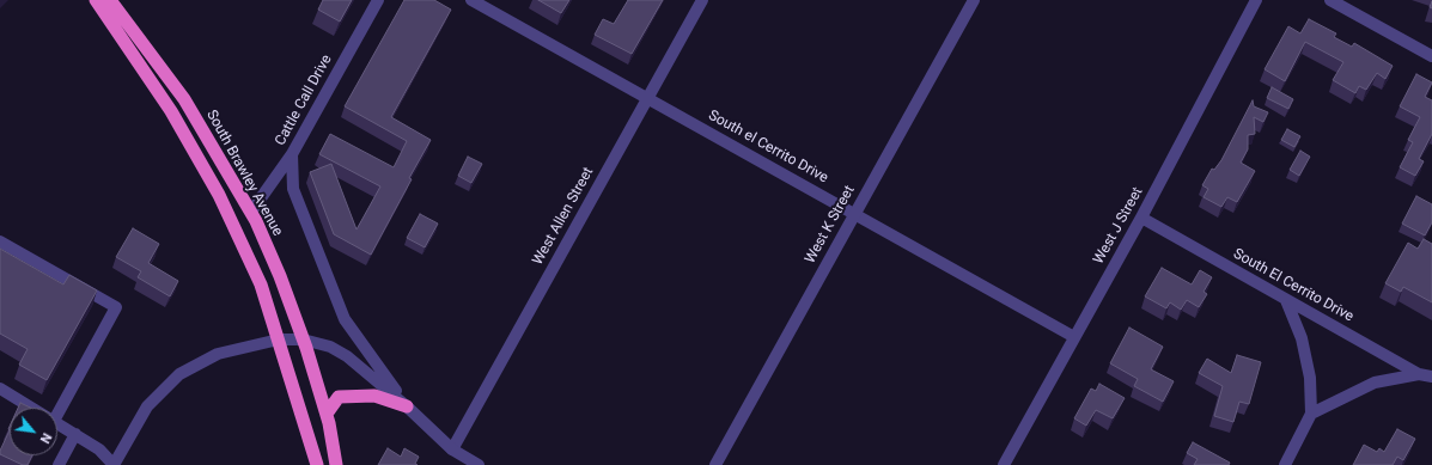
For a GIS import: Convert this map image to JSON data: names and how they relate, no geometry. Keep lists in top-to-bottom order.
{
  "streets": {
    "highway": ["South Brawley Avenue"],
    "street": [
      "Cattle Call Drive",
      "South el Cerrito Drive",
      "West Allen Street",
      "West K Street",
      "West J Street",
      "South El Cerrito Drive"
    ]
  },
  "crossings": [
    ["Cattle Call Drive", "South Brawley Avenue"],
    ["South el Cerrito Drive", "West Allen Street"],
    ["South el Cerrito Drive", "West K Street"],
    ["South el Cerrito Drive", "West J Street"],
    ["West J Street", "South El Cerrito Drive"]
  ],
  "north": "bottom right"
}
